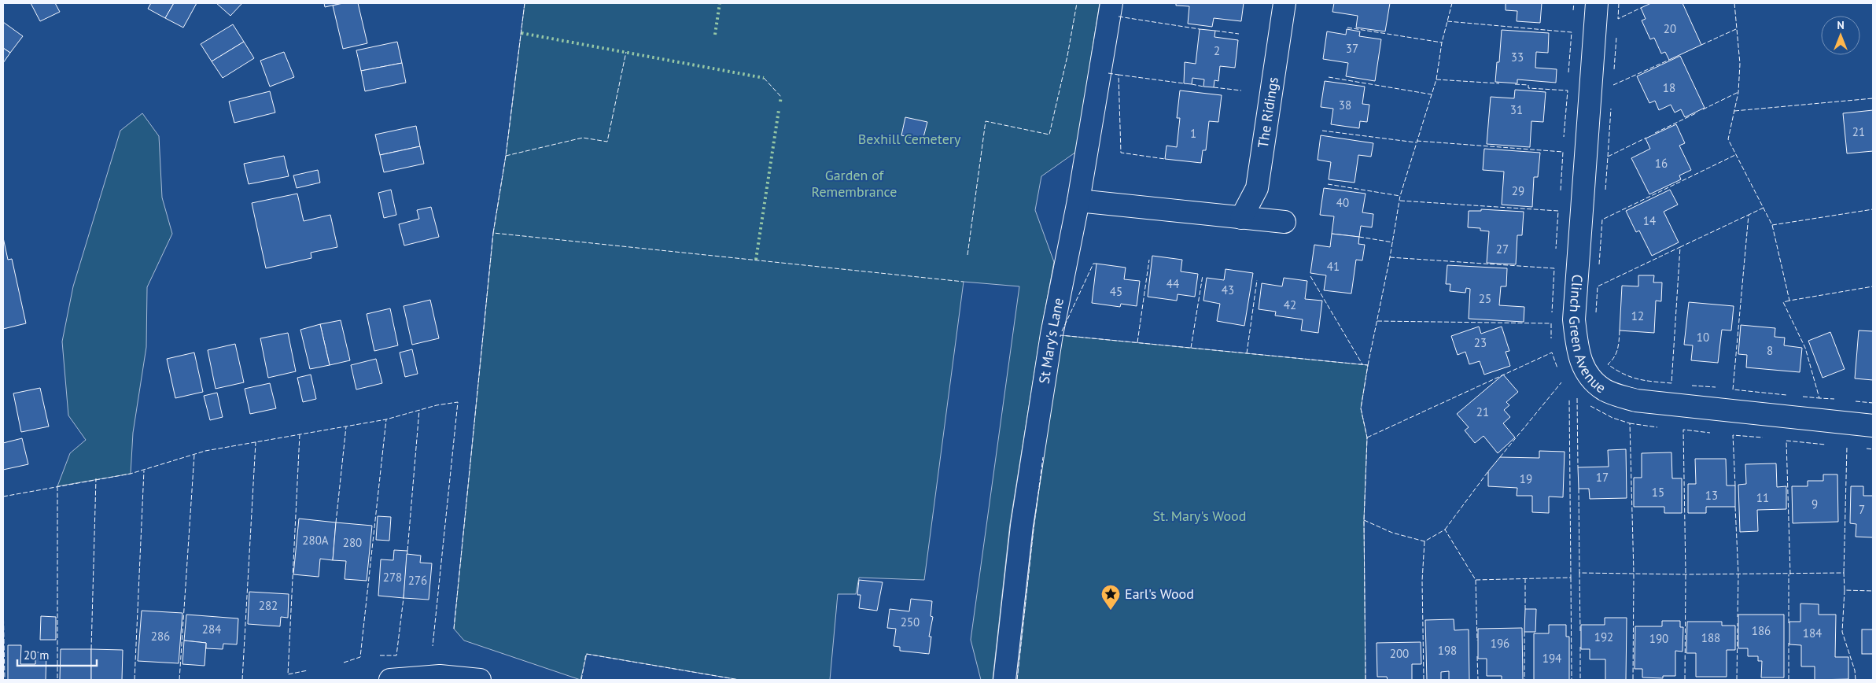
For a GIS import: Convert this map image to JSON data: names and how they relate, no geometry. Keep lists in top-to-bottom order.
{
  "streets": {
    "street": ["The Ridings", "Clinch Green Avenue", "St Mary's Lane"]
  },
  "parks": ["Bexhill Cemetery", "Garden of Remembrance", "St. Mary's Wood"],
  "places": {
    "place": ["Earl's Wood"]
  },
  "house_numbers": [
    "20",
    "37",
    "2",
    "33",
    "18",
    "38",
    "31",
    "21",
    "1",
    "16",
    "29",
    "40",
    "14",
    "27",
    "41",
    "44",
    "43",
    "45",
    "25",
    "42",
    "12",
    "10",
    "23",
    "8",
    "21",
    "17",
    "19",
    "15",
    "13",
    "11",
    "9",
    "7",
    "280A",
    "280",
    "278",
    "276",
    "282",
    "250",
    "284",
    "186",
    "184",
    "286",
    "192",
    "188",
    "190",
    "196",
    "198",
    "200",
    "194"
  ],
  "scale_bar": "20 m",
  "north": "top"
}
